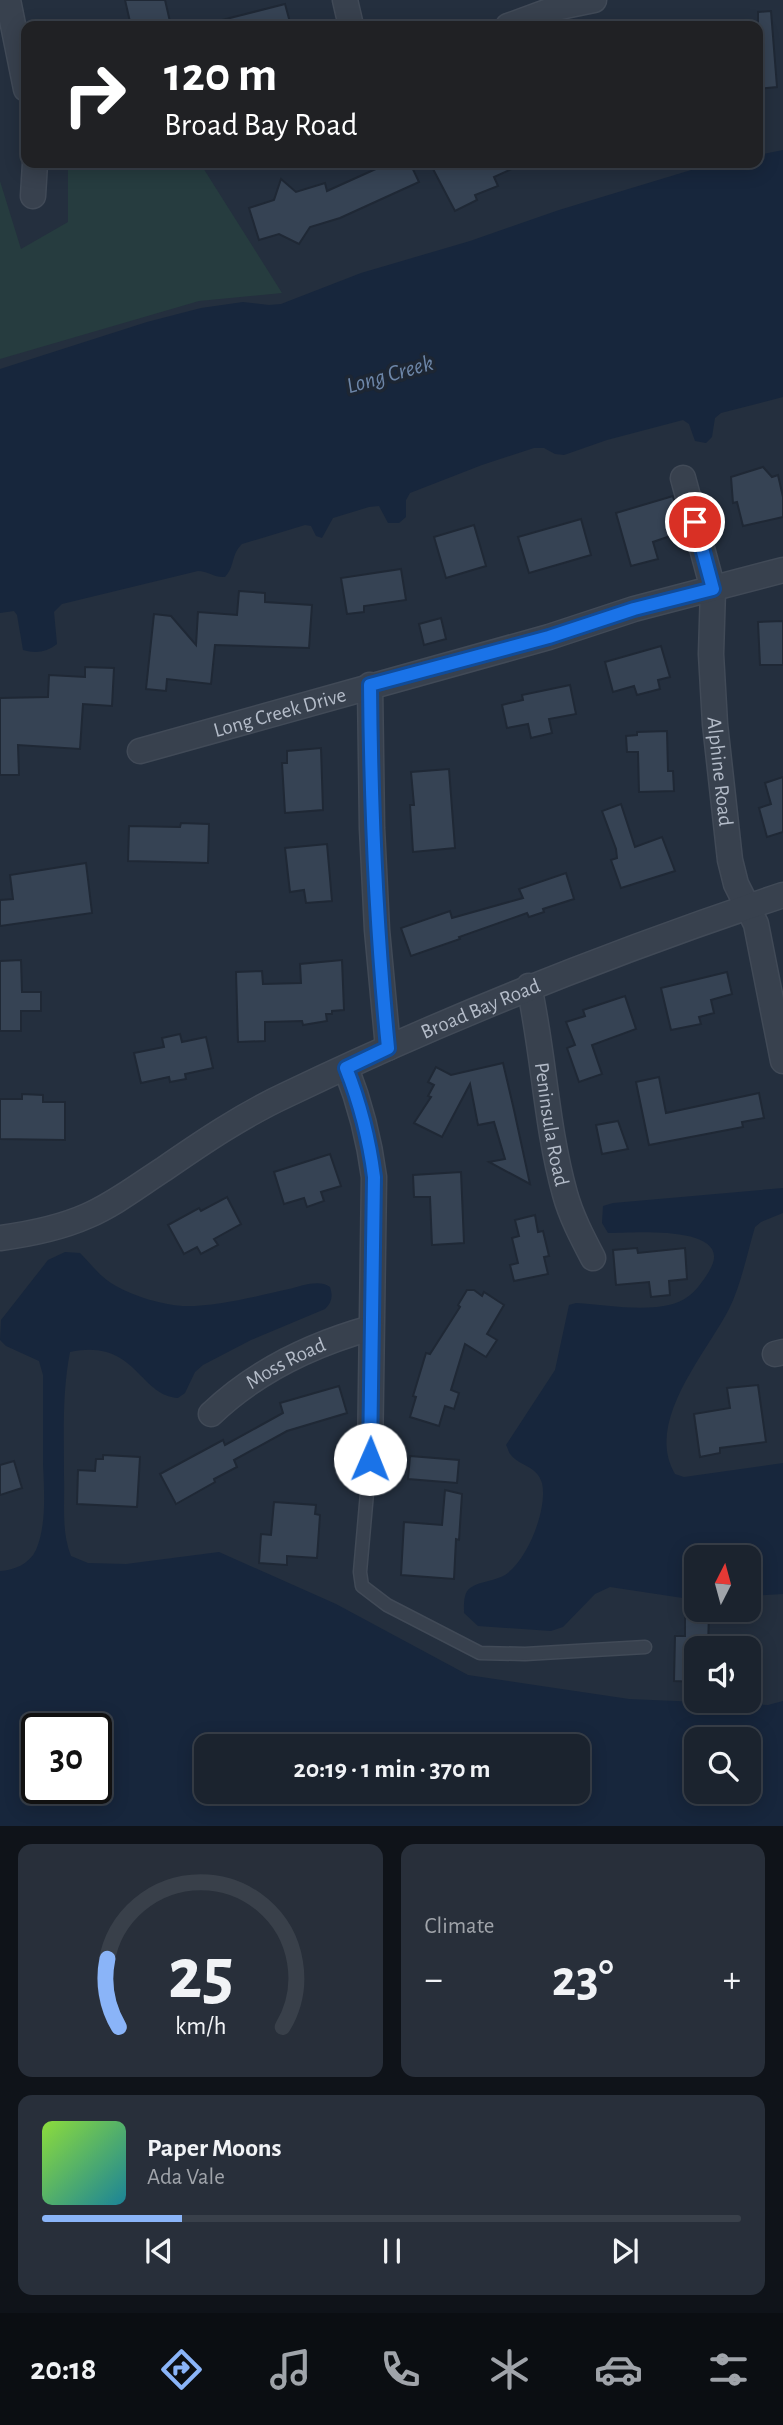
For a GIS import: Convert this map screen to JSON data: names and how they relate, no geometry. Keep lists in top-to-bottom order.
{
  "streets": {
    "street": [
      "Long Creek Drive",
      "Alphine Road",
      "Broad Bay Road",
      "Peninsula Road",
      "Moss Road"
    ]
  },
  "crossings": [
    ["Long Creek Drive", "Alphine Road"],
    ["Alphine Road", "Broad Bay Road"],
    ["Broad Bay Road", "Peninsula Road"]
  ],
  "water": ["Long Creek"],
  "north": "top",
  "page": {
    "turn": ["120 m", "Broad Bay Road"],
    "limit": "30",
    "trip": "20:19 · 1 min · 370 m",
    "tile": "Climate",
    "heat": ["−", "23°", "+"],
    "song": ["Paper Moons", "Ada Vale"],
    "tabs": "20:18",
    "gauge": ["25", "km/h"]
  }
}
